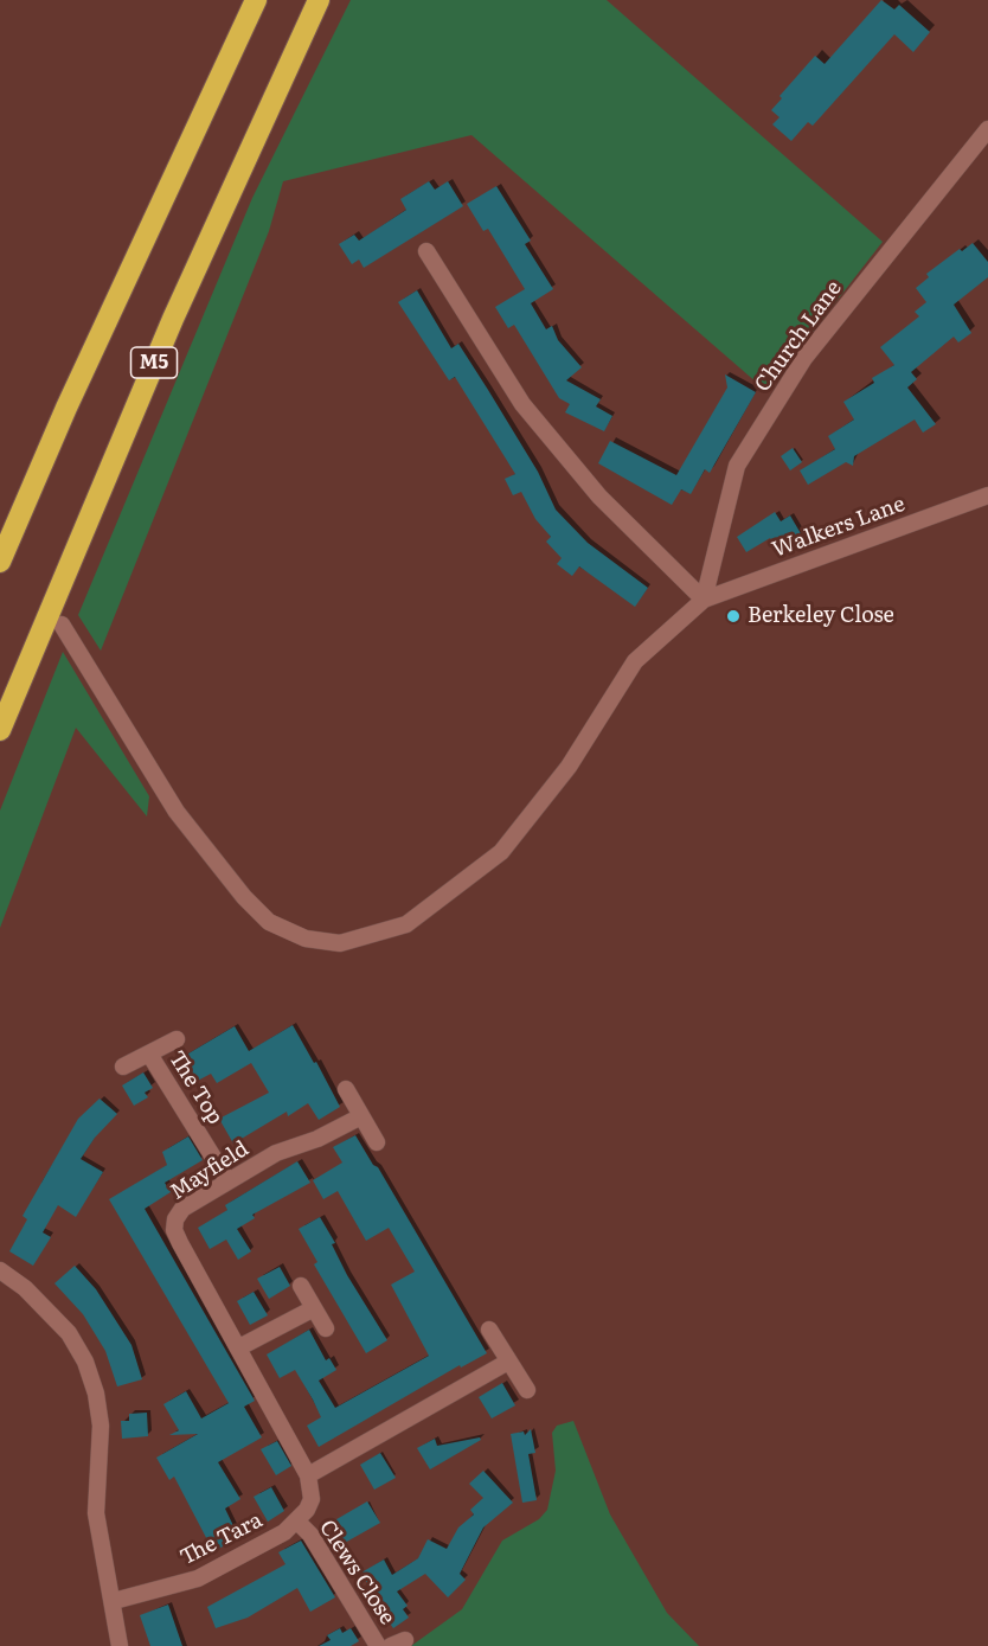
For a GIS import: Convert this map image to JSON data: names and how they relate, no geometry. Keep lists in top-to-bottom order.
{
  "streets": {
    "highway": ["M5"],
    "street": [
      "Church Lane",
      "Walkers Lane",
      "The Top",
      "Mayfield",
      "The Tara",
      "Clews Close"
    ]
  },
  "crossings": [
    ["Church Lane", "Walkers Lane"],
    ["The Top", "Mayfield"],
    ["The Tara", "Clews Close"]
  ],
  "places": ["Berkeley Close"]
}
